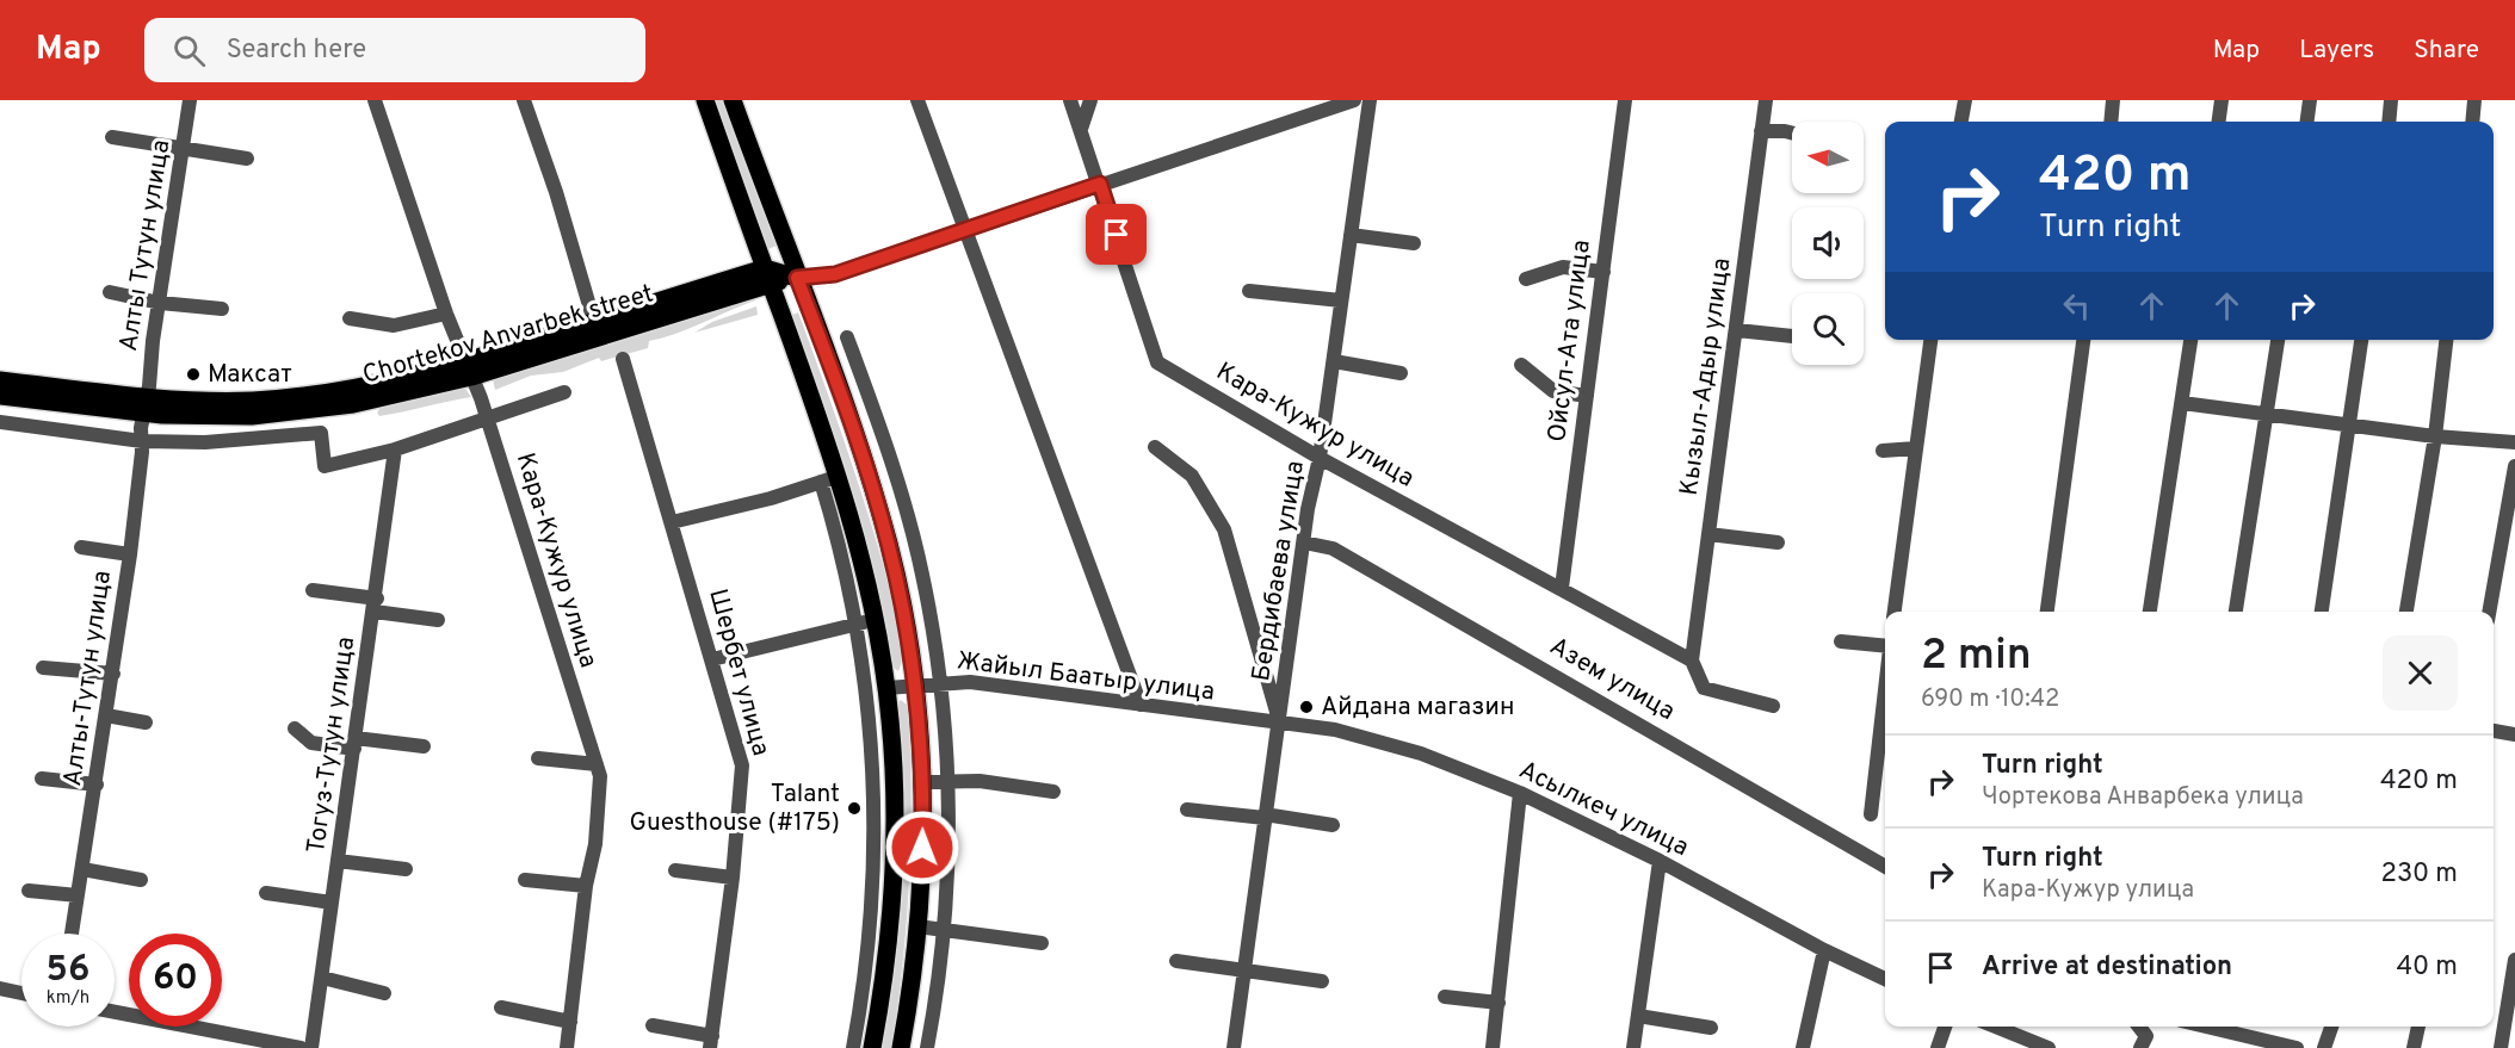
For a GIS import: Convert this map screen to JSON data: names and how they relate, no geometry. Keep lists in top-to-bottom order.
{
  "streets": {
    "main road": ["Chortekov Anvarbek street"],
    "street": [
      "Алты Тутун улица",
      "Ойсул-Ата улица",
      "Кызыл-Адыр улица",
      "Кара-Кужур улица",
      "Бердибаева улица",
      "Шербет улица",
      "Жайыл Баатыр улица",
      "Алты-Тутун улица",
      "Азем улица",
      "Тогуз-Тутун улица",
      "Асылкеч улица"
    ]
  },
  "crossings": [
    ["Алты Тутун улица", "Chortekov Anvarbek street"],
    ["Алты Тутун улица", "Алты-Тутун улица"],
    ["Chortekov Anvarbek street", "Кара-Кужур улица"],
    ["Chortekov Anvarbek street", "Алты-Тутун улица"],
    ["Ойсул-Ата улица", "Кара-Кужур улица"],
    ["Кызыл-Адыр улица", "Кара-Кужур улица"],
    ["Кара-Кужур улица", "Бердибаева улица"],
    ["Бердибаева улица", "Жайыл Баатыр улица"],
    ["Бердибаева улица", "Азем улица"],
    ["Бердибаева улица", "Асылкеч улица"],
    ["Жайыл Баатыр улица", "Асылкеч улица"]
  ],
  "places": ["Максат", "Айдана магазин", "Talant Guesthouse (#175)"],
  "north": "left",
  "page": {
    "header": "Map",
    "search": "Search here",
    "nav": ["Map", "Layers", "Share"],
    "turn": ["420 m", "Turn right"],
    "heading": ["2 min", "690 m · 10:42"],
    "list": [
      {
        "name": "Turn right",
        "note": "Чортекова Анварбека улица",
        "value": "420 m"
      },
      {
        "name": "Turn right",
        "note": "Кара-Кужур улица",
        "value": "230 m"
      },
      {
        "name": "Arrive at destination",
        "value": "40 m"
      }
    ],
    "speed": "56 km/h",
    "limit": "60"
  }
}
